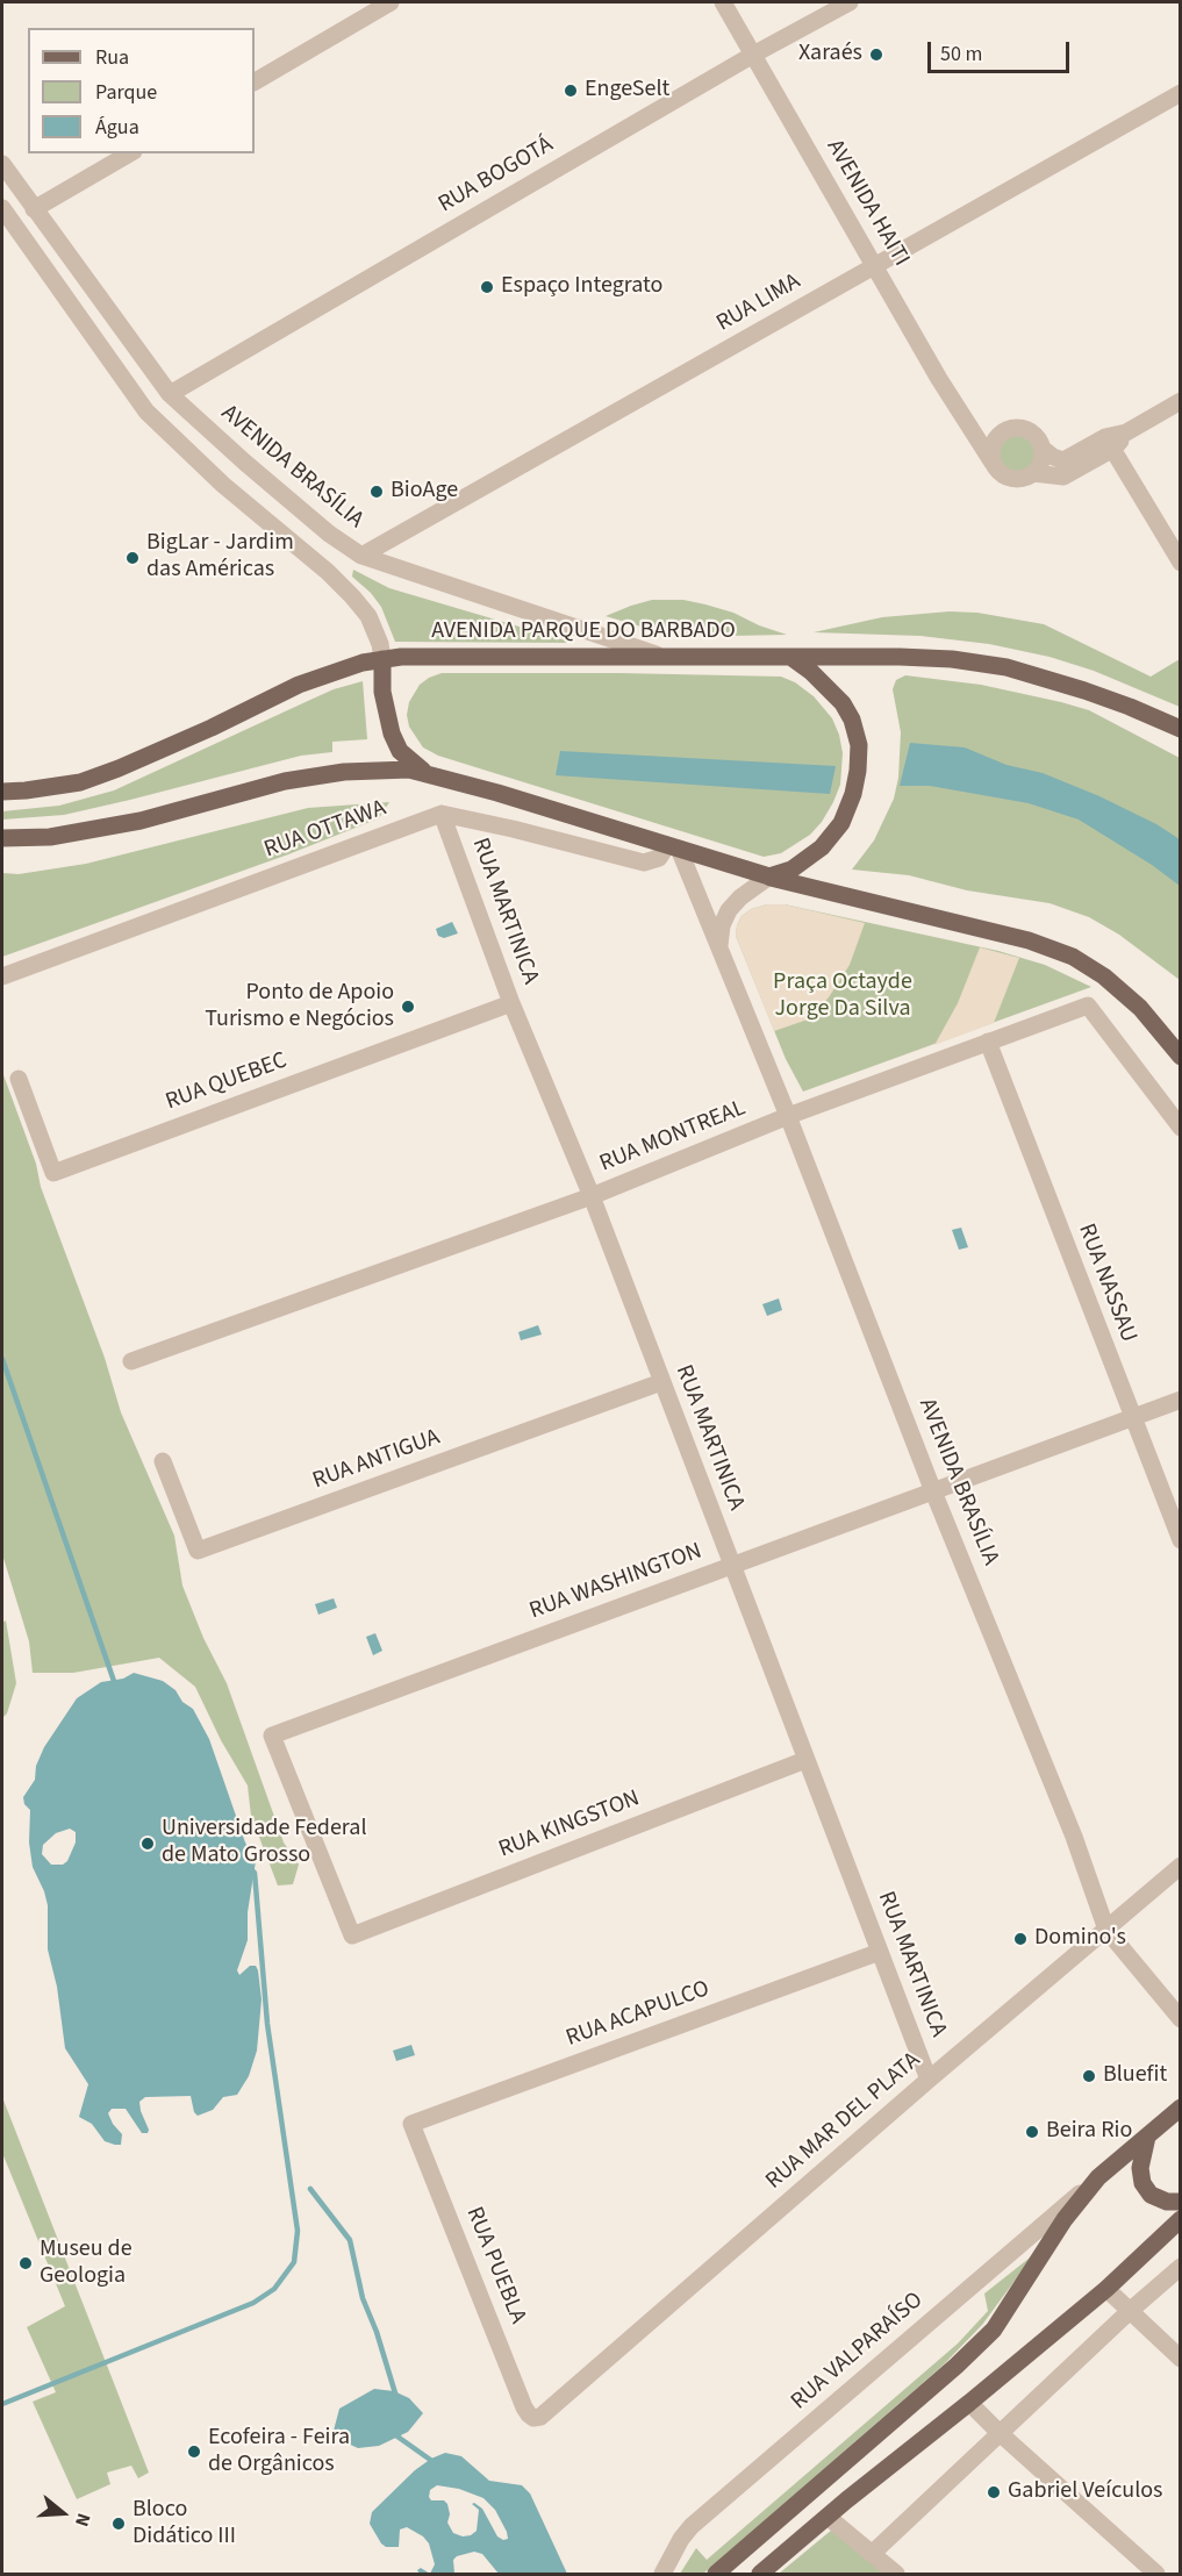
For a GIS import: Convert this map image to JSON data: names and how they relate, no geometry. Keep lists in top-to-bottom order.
{
  "streets": {
    "main road": ["AVENIDA PARQUE DO BARBADO"],
    "street": [
      "RUA BOGOTÁ",
      "AVENIDA HAITI",
      "RUA LIMA",
      "AVENIDA BRASÍLIA",
      "RUA OTTAWA",
      "RUA MARTINICA",
      "RUA QUEBEC",
      "RUA MONTREAL",
      "RUA NASSAU",
      "RUA ANTIGUA",
      "RUA WASHINGTON",
      "RUA KINGSTON",
      "RUA ACAPULCO",
      "RUA MAR DEL PLATA",
      "RUA PUEBLA",
      "RUA VALPARAÍSO"
    ]
  },
  "crossings": [
    ["RUA BOGOTÁ", "AVENIDA HAITI"],
    ["RUA BOGOTÁ", "AVENIDA BRASÍLIA"],
    ["AVENIDA HAITI", "RUA LIMA"],
    ["RUA LIMA", "AVENIDA BRASÍLIA"],
    ["AVENIDA BRASÍLIA", "AVENIDA PARQUE DO BARBADO"],
    ["AVENIDA BRASÍLIA", "RUA MONTREAL"],
    ["AVENIDA BRASÍLIA", "RUA WASHINGTON"],
    ["AVENIDA BRASÍLIA", "RUA MAR DEL PLATA"],
    ["RUA OTTAWA", "RUA MARTINICA"],
    ["RUA MARTINICA", "RUA QUEBEC"],
    ["RUA MARTINICA", "RUA MONTREAL"],
    ["RUA MARTINICA", "RUA ANTIGUA"],
    ["RUA MARTINICA", "RUA WASHINGTON"],
    ["RUA MARTINICA", "RUA KINGSTON"],
    ["RUA MARTINICA", "RUA ACAPULCO"],
    ["RUA MARTINICA", "RUA MAR DEL PLATA"],
    ["RUA MONTREAL", "RUA NASSAU"],
    ["RUA NASSAU", "RUA WASHINGTON"],
    ["RUA WASHINGTON", "RUA KINGSTON"],
    ["RUA ACAPULCO", "RUA PUEBLA"],
    ["RUA MAR DEL PLATA", "RUA PUEBLA"]
  ],
  "parks": ["Praça Octayde Jorge Da Silva"],
  "places": [
    "Xaraés",
    "EngeSelt",
    "Espaço Integrato",
    "BioAge",
    "BigLar - Jardim das Américas",
    "Ponto de Apoio Turismo e Negócios",
    "Universidade Federal de Mato Grosso",
    "Domino's",
    "Bluefit",
    "Beira Rio",
    "Museu de Geologia",
    "Ecofeira - Feira de Orgânicos",
    "Gabriel Veículos",
    "Bloco Didático III"
  ],
  "legend": ["Rua", "Parque", "Água"],
  "scale_bar": "50 m",
  "north": "right"
}
